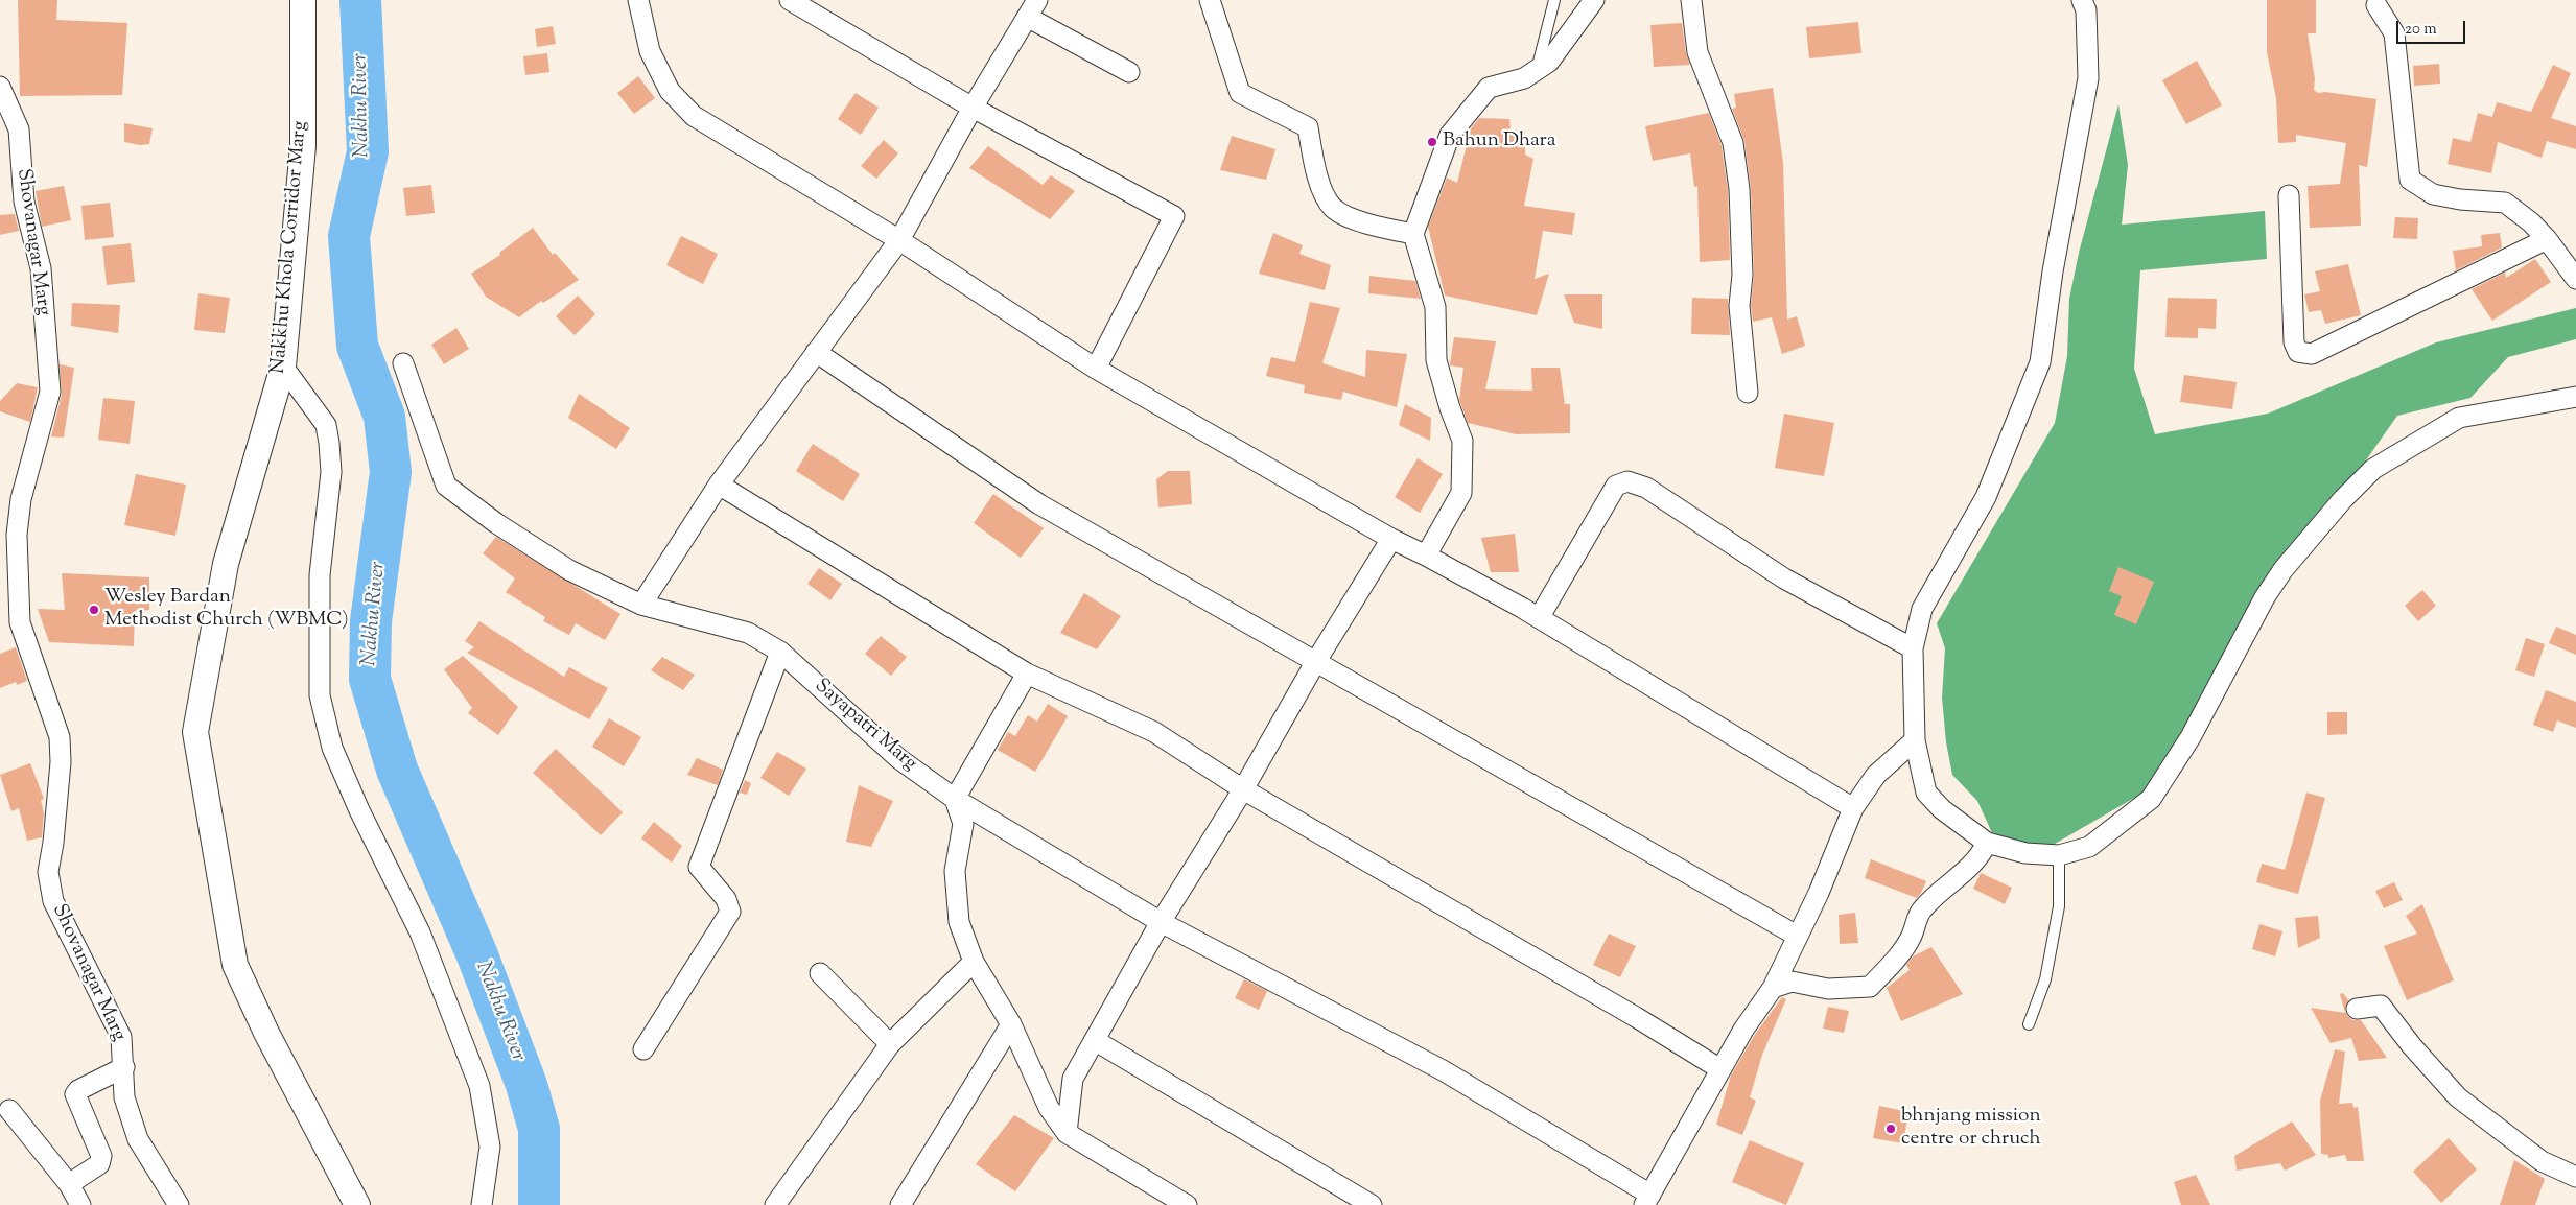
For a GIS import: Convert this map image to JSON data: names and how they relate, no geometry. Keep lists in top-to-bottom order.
{
  "streets": {
    "street": ["Shovanagar Marg", "Nakkhu Khola Corridor Marg", "Sayapatri Marg"]
  },
  "water": ["Nakhu River"],
  "places": ["Bahun Dhara", "Wesley Bardan Methodist Church (WBMC)", "bhnjang mission centre or chruch"],
  "scale_bar": "20 m"
}
